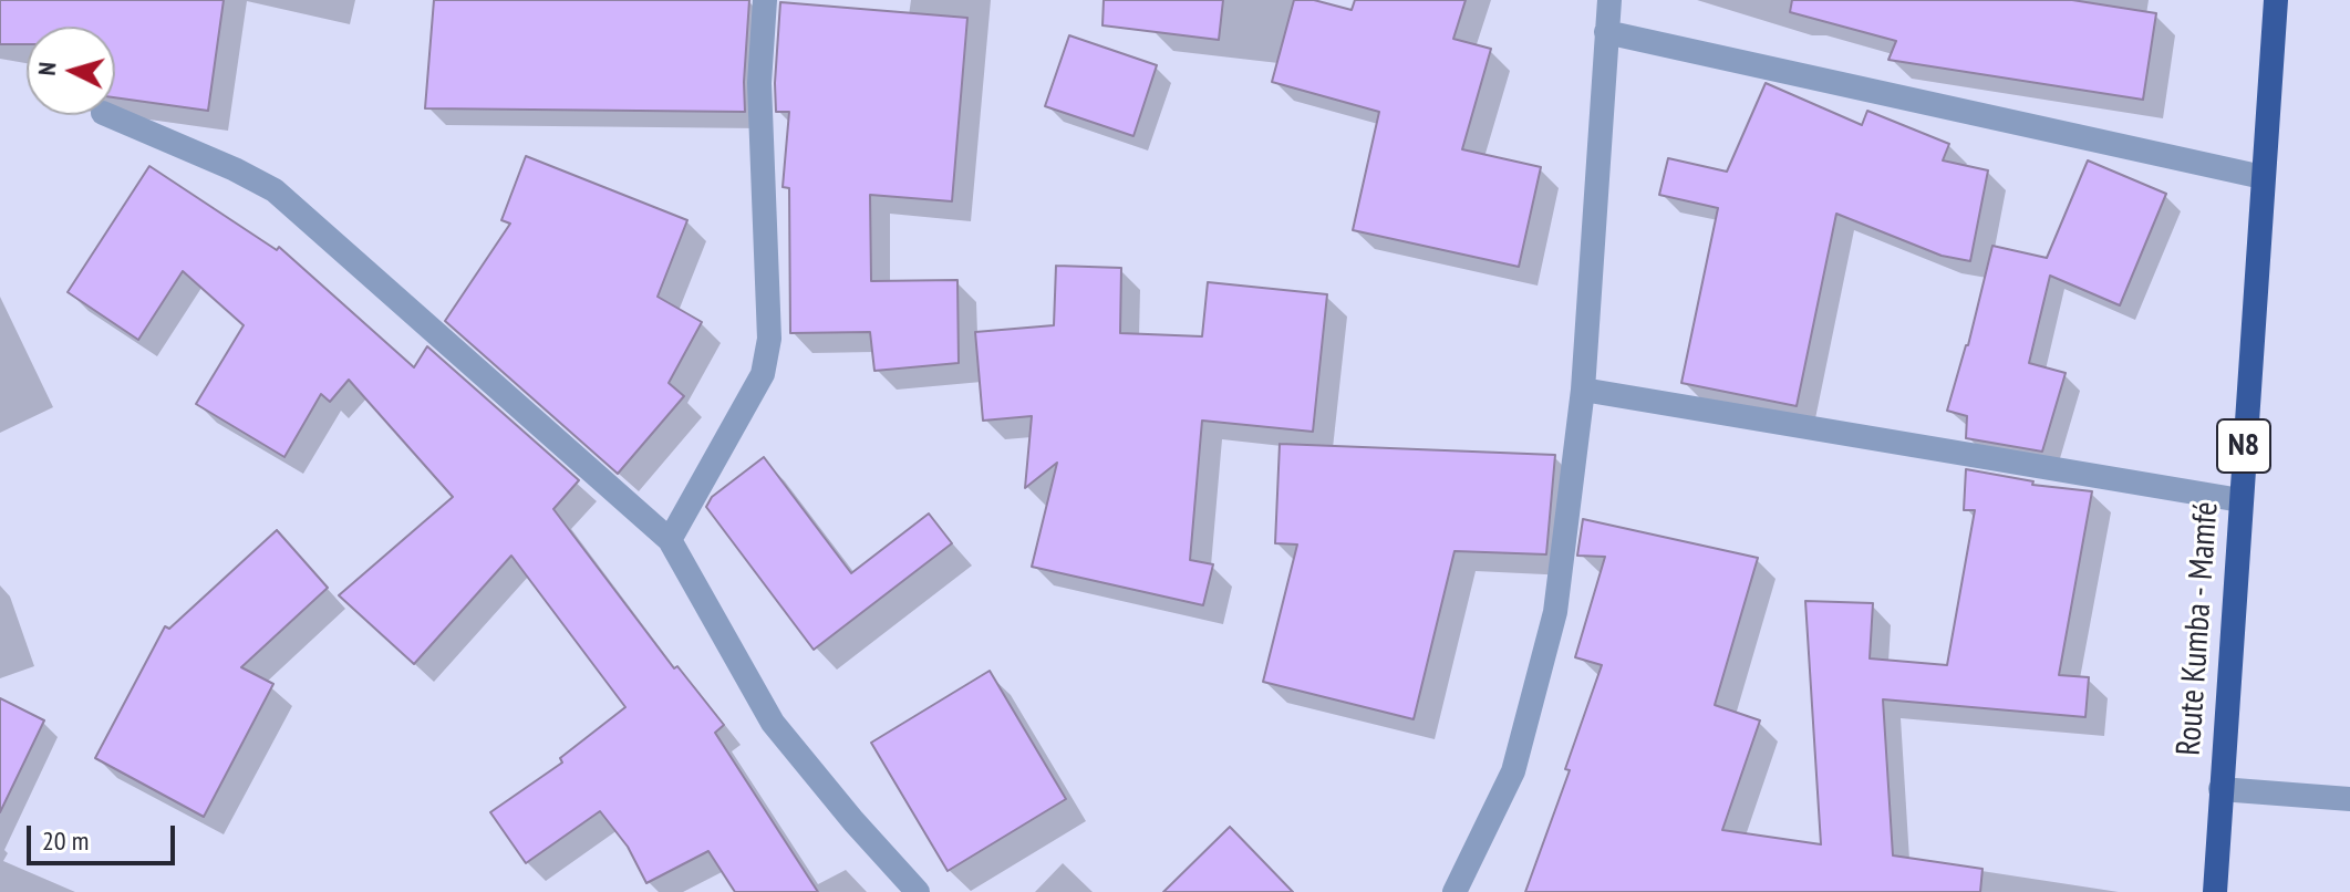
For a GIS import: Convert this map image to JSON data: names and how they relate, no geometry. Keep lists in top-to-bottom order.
{
  "streets": {
    "highway": ["N8", "Route Kumba - Mamfé"]
  },
  "scale_bar": "20 m",
  "north": "left"
}
